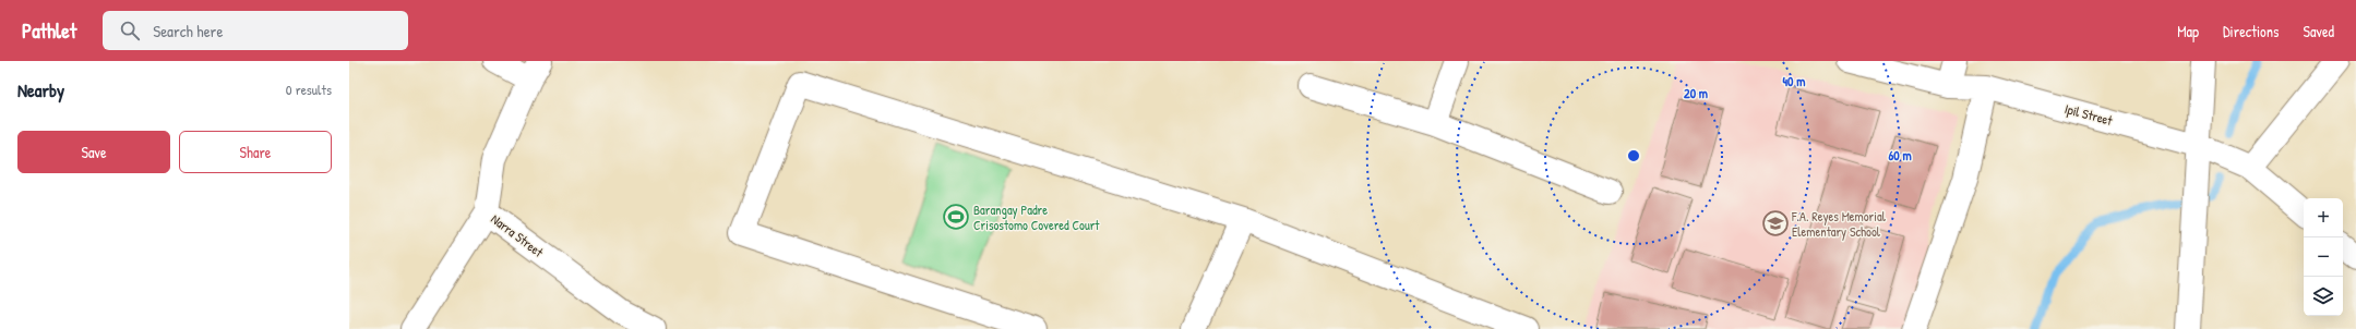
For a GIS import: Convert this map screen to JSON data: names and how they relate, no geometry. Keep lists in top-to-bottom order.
{
  "streets": {
    "street": ["Ipil Street", "Narra Street"]
  },
  "places": {
    "sports": ["Barangay Padre Crisostomo Covered Court"],
    "school or university": ["F.A. Reyes Memorial Elementary School"]
  },
  "page": {
    "header": "Pathlet",
    "search": "Search here",
    "nav": ["Map", "Directions", "Saved"],
    "heading": ["Nearby", "0 results"],
    "buttons": ["Save", "Share"],
    "map_buttons": ["+", "−"]
  },
  "rings": ["40 m", "20 m", "60 m"]
}
